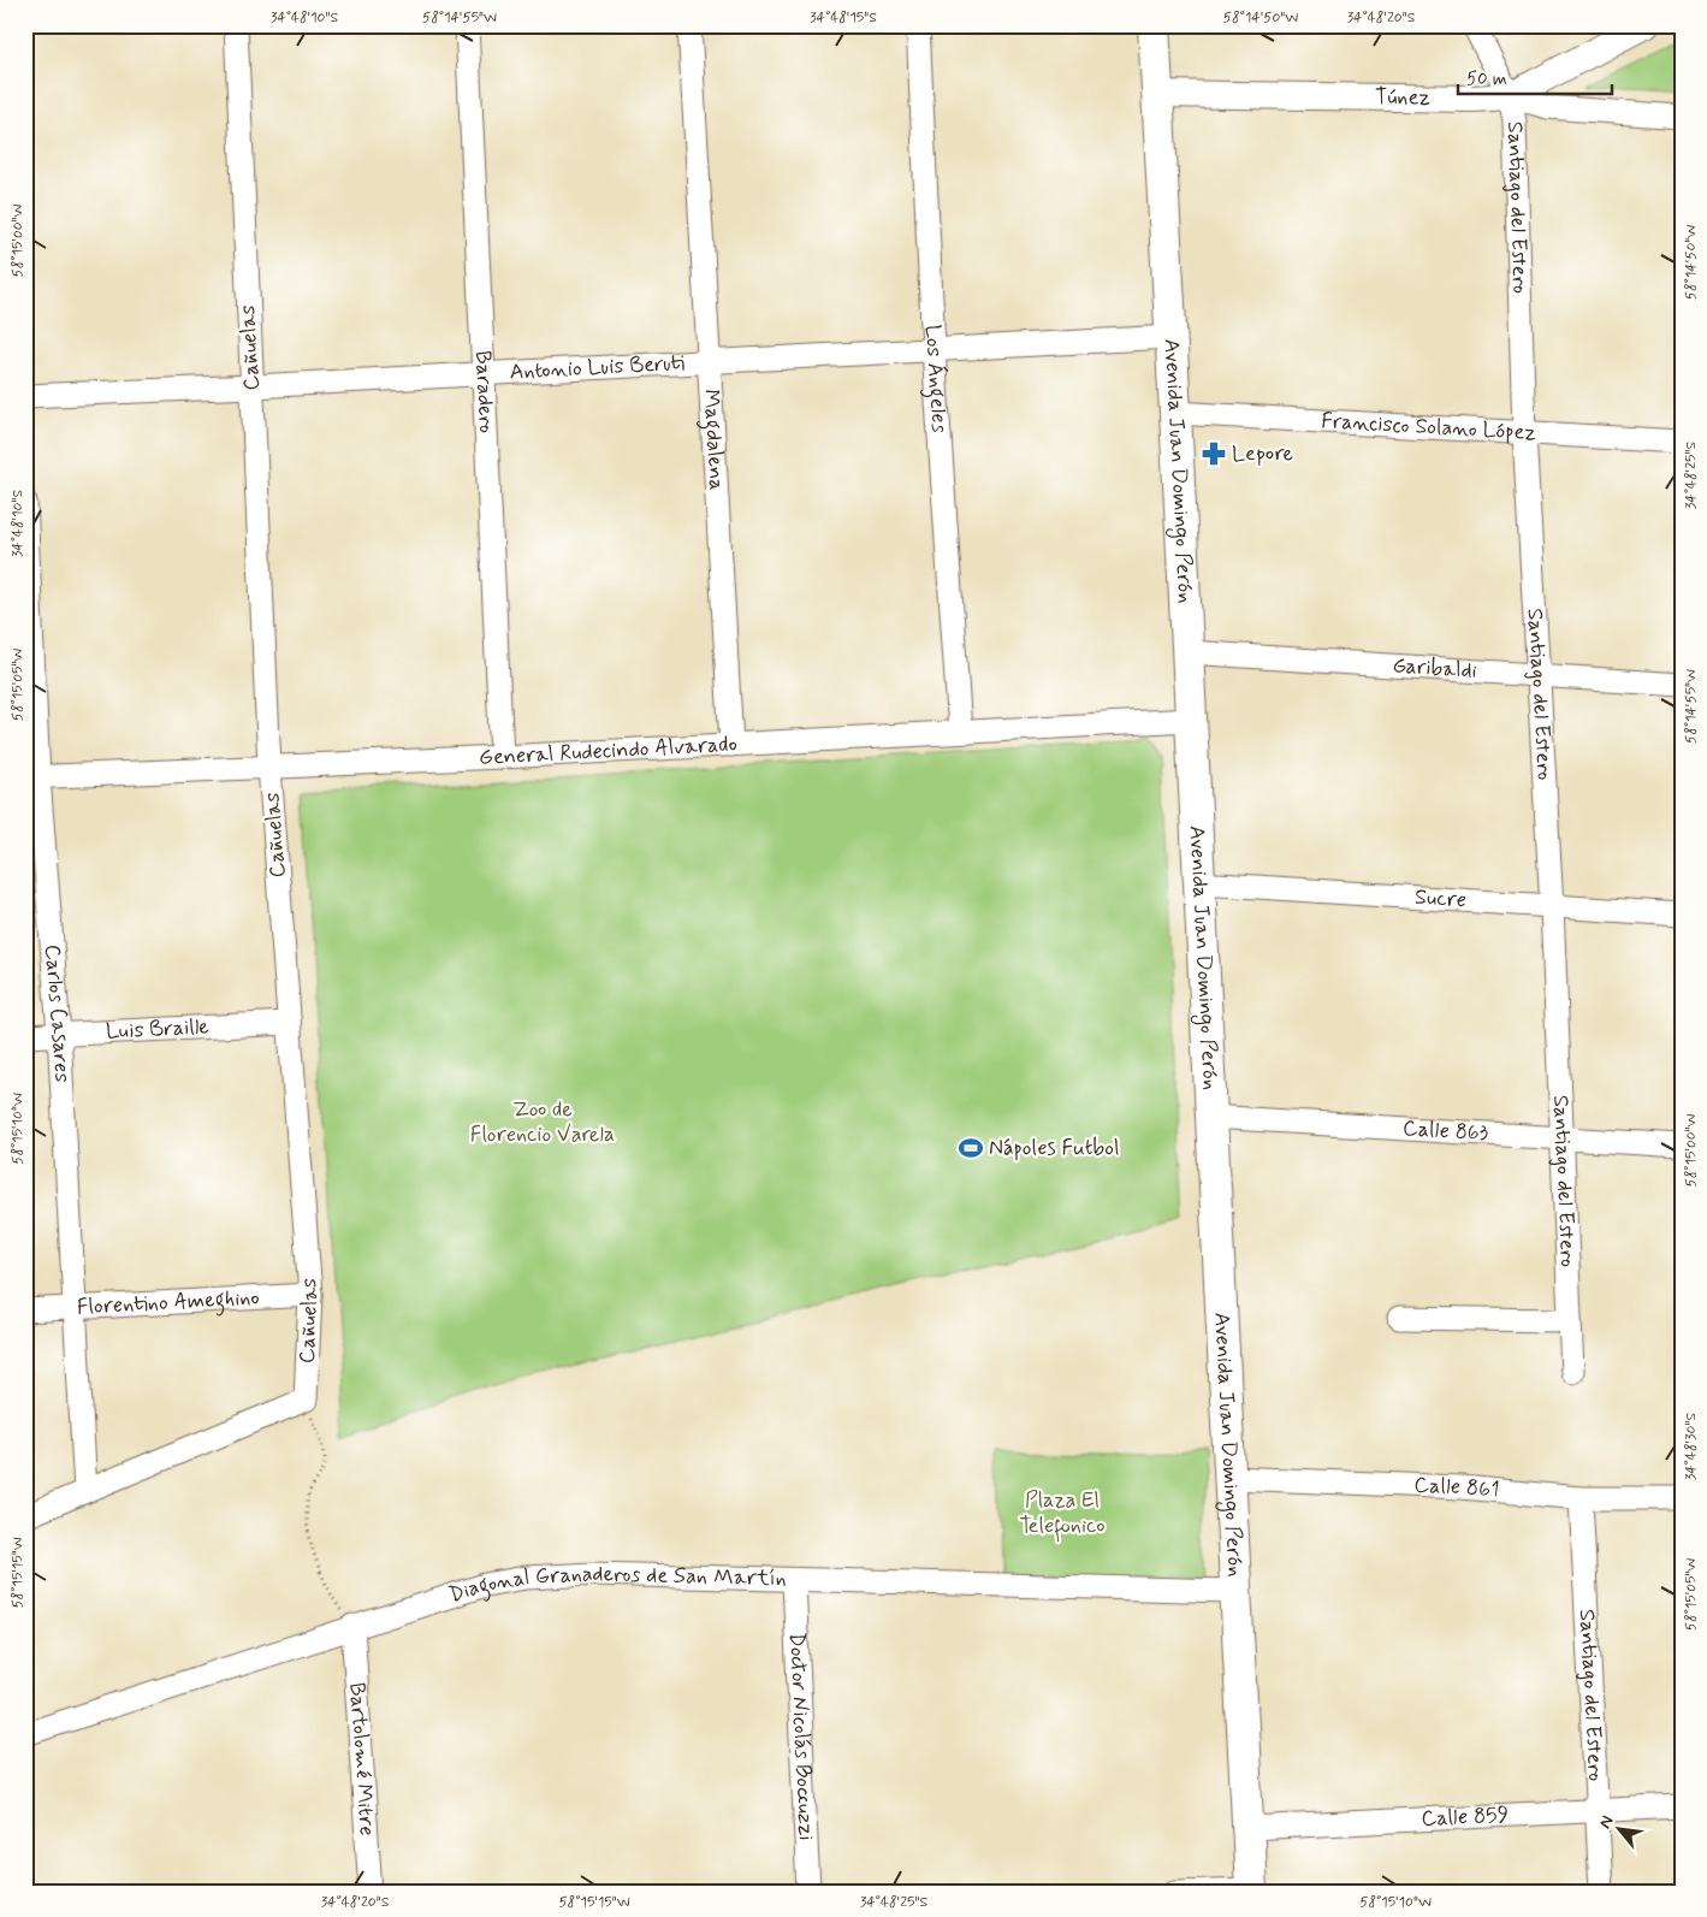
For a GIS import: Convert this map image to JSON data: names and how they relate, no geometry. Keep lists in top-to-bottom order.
{
  "streets": {
    "main road": ["Avenida Juan Domingo Perón"],
    "street": [
      "Túnez",
      "Santiago del Estero",
      "Cañuelas",
      "Antonio Luis Beruti",
      "Los Ángeles",
      "Baradero",
      "Francisco Solano López",
      "Magdalena",
      "Garibaldi",
      "General Rudecindo Alvarado",
      "Sucre",
      "Carlos Casares",
      "Luis Braille",
      "Calle 863",
      "Florentino Ameghino",
      "Calle 861",
      "Diagonal Granaderos de San Martín",
      "Doctor Nicolás Boccuzzi",
      "Bartolomé Mitre",
      "Calle 859"
    ]
  },
  "crossings": [
    ["Túnez", "Santiago del Estero"],
    ["Túnez", "Avenida Juan Domingo Perón"],
    ["Santiago del Estero", "Francisco Solano López"],
    ["Santiago del Estero", "Garibaldi"],
    ["Santiago del Estero", "Sucre"],
    ["Santiago del Estero", "Calle 863"],
    ["Santiago del Estero", "Calle 861"],
    ["Santiago del Estero", "Calle 859"],
    ["Cañuelas", "Antonio Luis Beruti"],
    ["Cañuelas", "General Rudecindo Alvarado"],
    ["Cañuelas", "Luis Braille"],
    ["Cañuelas", "Florentino Ameghino"],
    ["Antonio Luis Beruti", "Los Ángeles"],
    ["Antonio Luis Beruti", "Baradero"],
    ["Antonio Luis Beruti", "Magdalena"],
    ["Antonio Luis Beruti", "Avenida Juan Domingo Perón"],
    ["Los Ángeles", "General Rudecindo Alvarado"],
    ["Baradero", "General Rudecindo Alvarado"],
    ["Francisco Solano López", "Avenida Juan Domingo Perón"],
    ["Magdalena", "General Rudecindo Alvarado"],
    ["Avenida Juan Domingo Perón", "Garibaldi"],
    ["Avenida Juan Domingo Perón", "General Rudecindo Alvarado"],
    ["Avenida Juan Domingo Perón", "Sucre"],
    ["Avenida Juan Domingo Perón", "Calle 863"],
    ["Avenida Juan Domingo Perón", "Calle 861"],
    ["Avenida Juan Domingo Perón", "Diagonal Granaderos de San Martín"],
    ["Avenida Juan Domingo Perón", "Calle 859"],
    ["General Rudecindo Alvarado", "Carlos Casares"],
    ["Carlos Casares", "Luis Braille"],
    ["Carlos Casares", "Florentino Ameghino"],
    ["Diagonal Granaderos de San Martín", "Doctor Nicolás Boccuzzi"],
    ["Diagonal Granaderos de San Martín", "Bartolomé Mitre"]
  ],
  "parks": ["Zoo de Florencio Varela", "Plaza El Telefonico"],
  "places": {
    "pharmacy": ["Lepore"],
    "sports": ["Nápoles Futbol"]
  },
  "scale_bar": "50 m",
  "north": "top left",
  "coordinates": [
    "34°48'10\"S",
    "58°14'55\"W",
    "34°48'15\"S",
    "58°14'50\"W",
    "34°48'20\"S",
    "58°15'00\"W",
    "34°48'25\"S",
    "58°15'05\"W",
    "58°15'10\"W",
    "34°48'30\"S",
    "58°15'15\"W"
  ]
}
